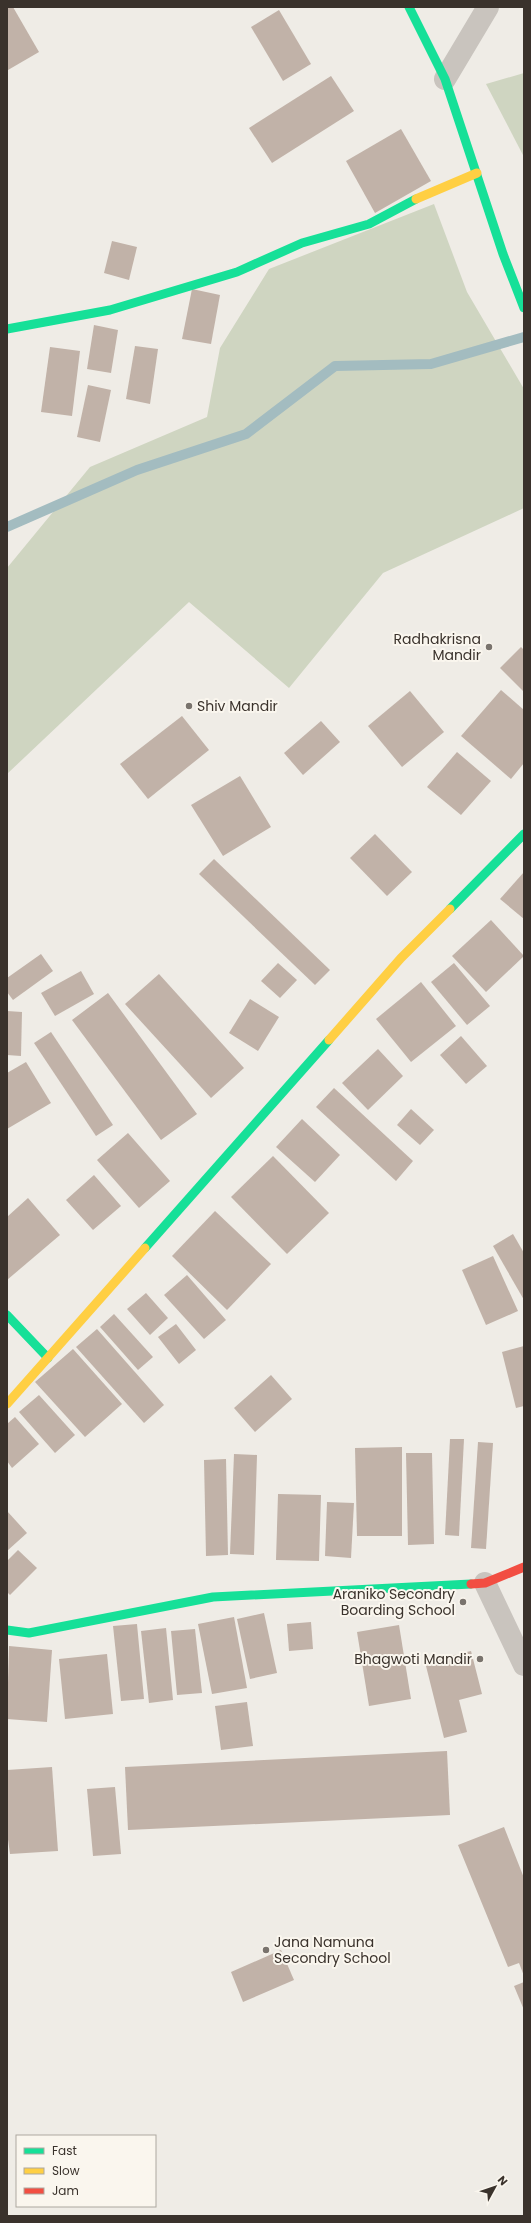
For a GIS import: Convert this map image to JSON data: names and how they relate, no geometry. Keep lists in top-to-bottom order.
{
  "places": [
    "Radhakrisna Mandir",
    "Shiv Mandir",
    "Araniko Secondry Boarding School",
    "Bhagwoti Mandir",
    "Jana Namuna Secondry School"
  ],
  "legend": ["Fast", "Slow", "Jam"],
  "north": "top right"
}
